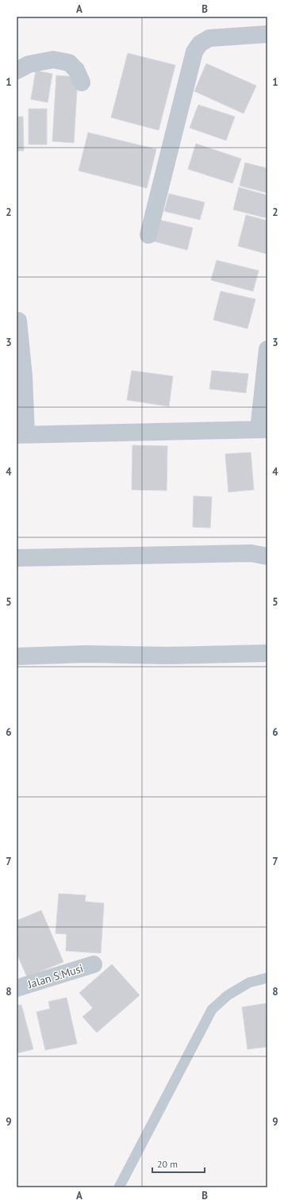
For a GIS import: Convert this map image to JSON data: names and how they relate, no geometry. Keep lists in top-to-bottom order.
{
  "streets": {
    "street": ["Jalan S.Musi"]
  },
  "scale_bar": "20 m",
  "grid": {
    "columns": ["A", "B"],
    "rows": [
      "1",
      "2",
      "3",
      "4",
      "5",
      "6",
      "7",
      "8",
      "9"
    ]
  }
}
